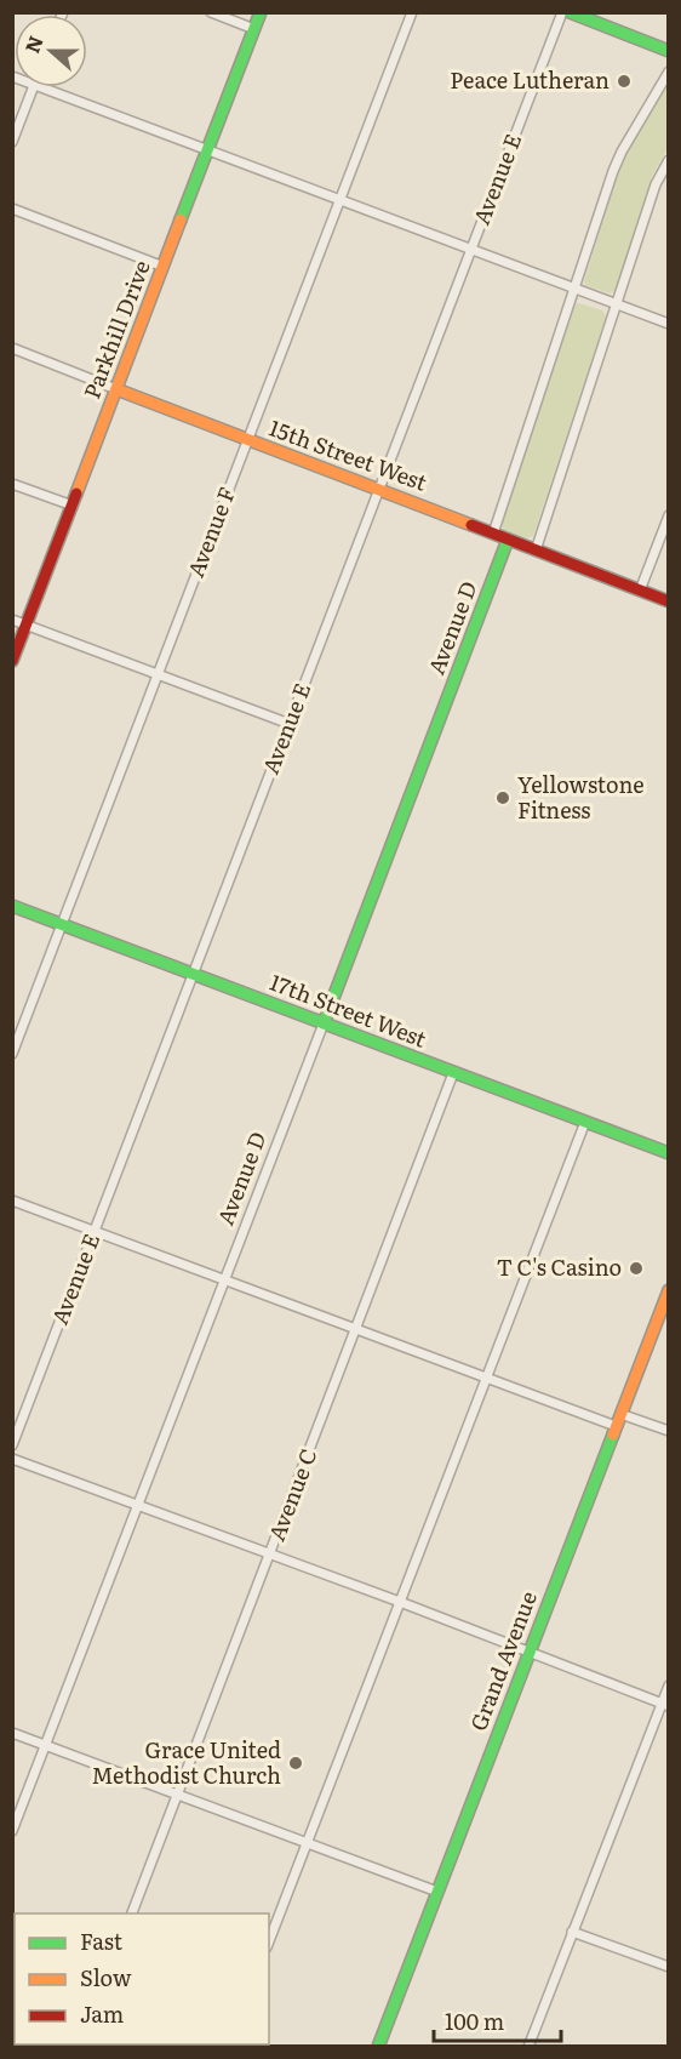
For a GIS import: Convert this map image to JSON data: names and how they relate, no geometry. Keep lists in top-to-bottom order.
{
  "streets": {
    "street": [
      "Avenue E",
      "Parkhill Drive",
      "15th Street West",
      "Avenue F",
      "Avenue D",
      "17th Street West",
      "Avenue C",
      "Grand Avenue"
    ]
  },
  "crossings": [
    ["Avenue E", "15th Street West"],
    ["Avenue E", "17th Street West"],
    ["Parkhill Drive", "15th Street West"],
    ["15th Street West", "Avenue F"],
    ["15th Street West", "Avenue D"],
    ["Avenue F", "17th Street West"],
    ["Avenue D", "17th Street West"],
    ["17th Street West", "Avenue C"]
  ],
  "places": [
    "Peace Lutheran",
    "Yellowstone Fitness",
    "T C's Casino",
    "Grace United Methodist Church"
  ],
  "legend": ["Fast", "Slow", "Jam"],
  "scale_bar": "100 m",
  "north": "left"
}
